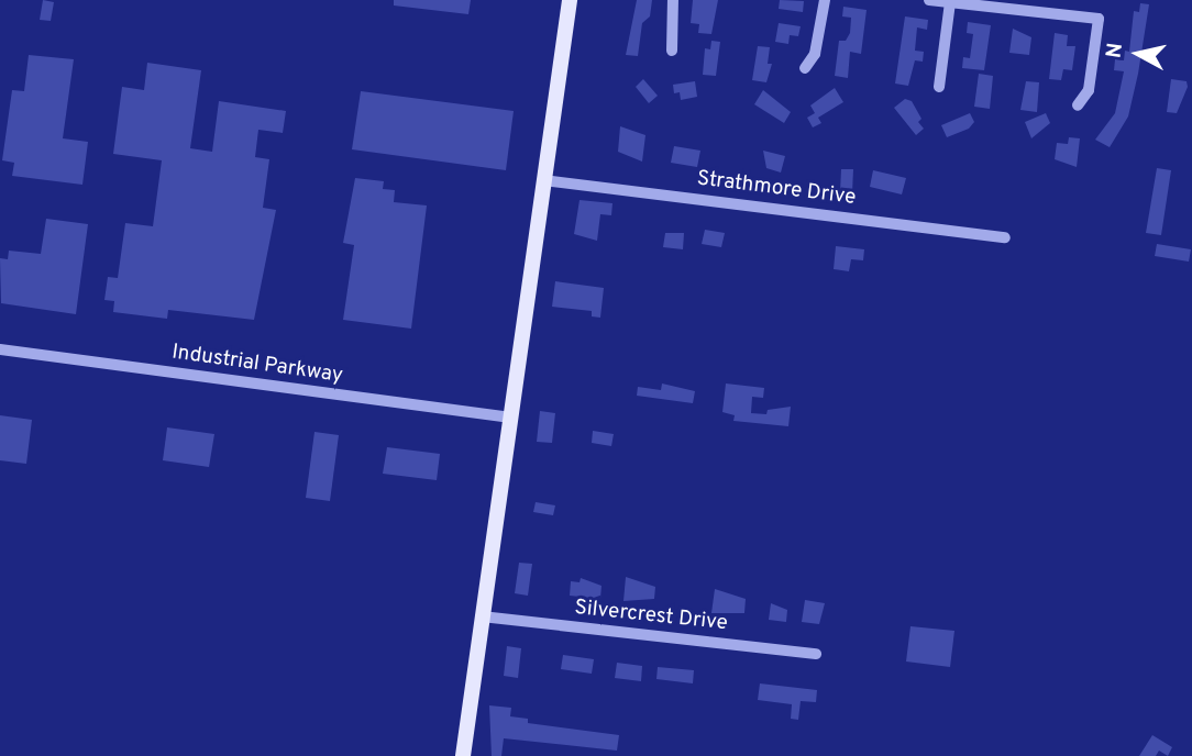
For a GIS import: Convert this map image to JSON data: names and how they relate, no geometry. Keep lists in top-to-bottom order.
{
  "streets": {
    "street": ["Strathmore Drive", "Industrial Parkway", "Silvercrest Drive"]
  },
  "north": "left"
}
